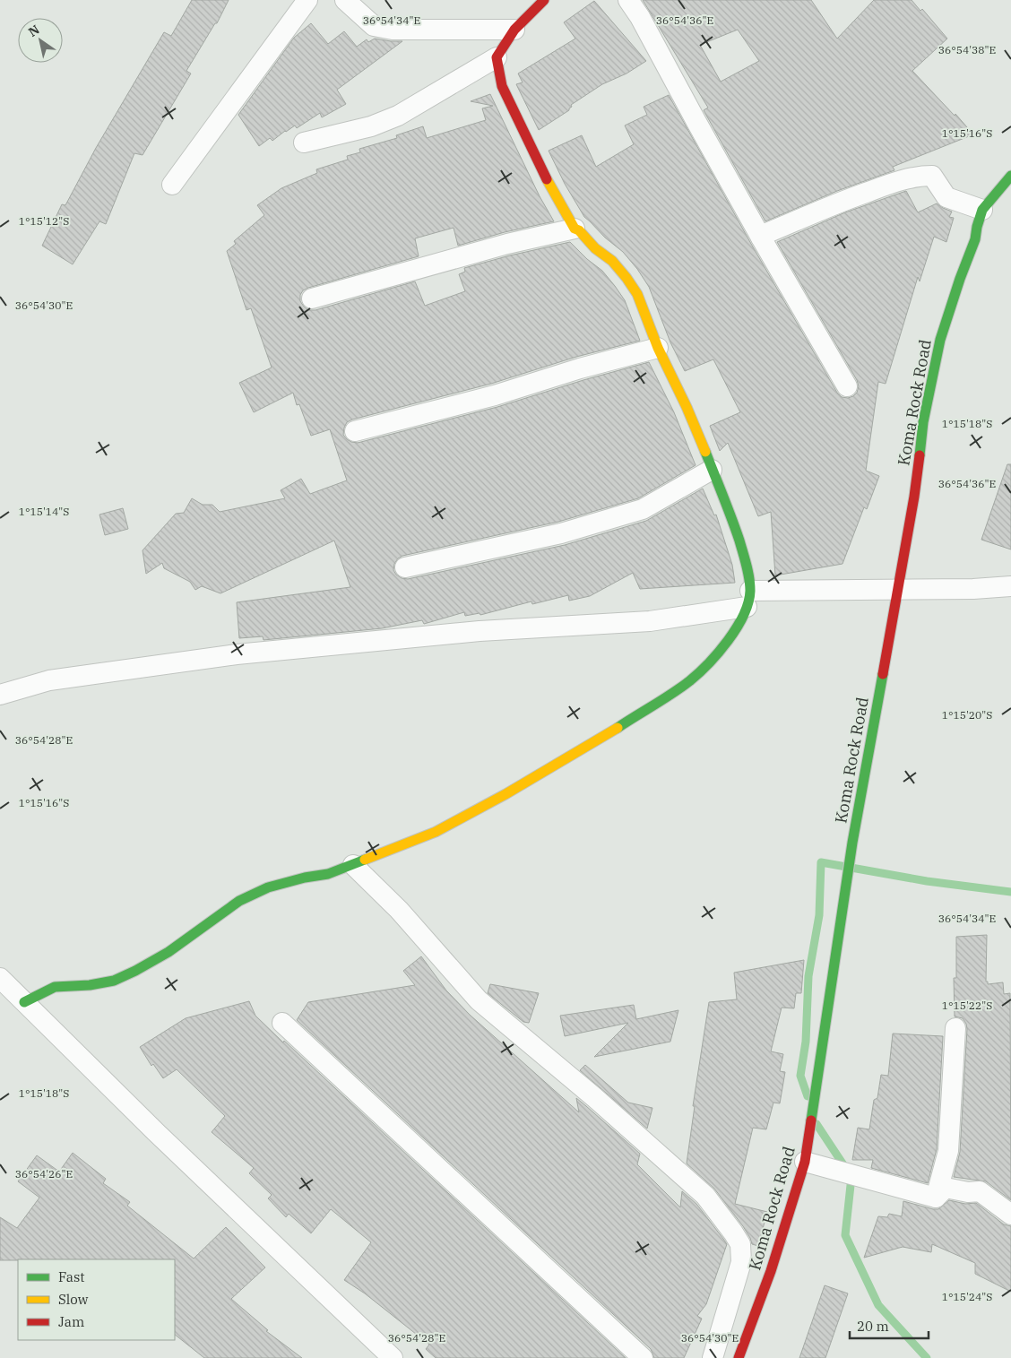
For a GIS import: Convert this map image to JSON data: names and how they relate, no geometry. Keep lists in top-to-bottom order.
{
  "streets": {
    "street": ["Koma Rock Road"]
  },
  "legend": ["Fast", "Slow", "Jam"],
  "scale_bar": "20 m",
  "north": "top left",
  "coordinates": [
    "36°54'34\"E",
    "36°54'36\"E",
    "36°54'38\"E",
    "1°15'16\"S",
    "1°15'12\"S",
    "36°54'30\"E",
    "1°15'18\"S",
    "1°15'14\"S",
    "1°15'20\"S",
    "36°54'28\"E",
    "1°15'22\"S",
    "36°54'26\"E",
    "1°15'24\"S"
  ]
}
